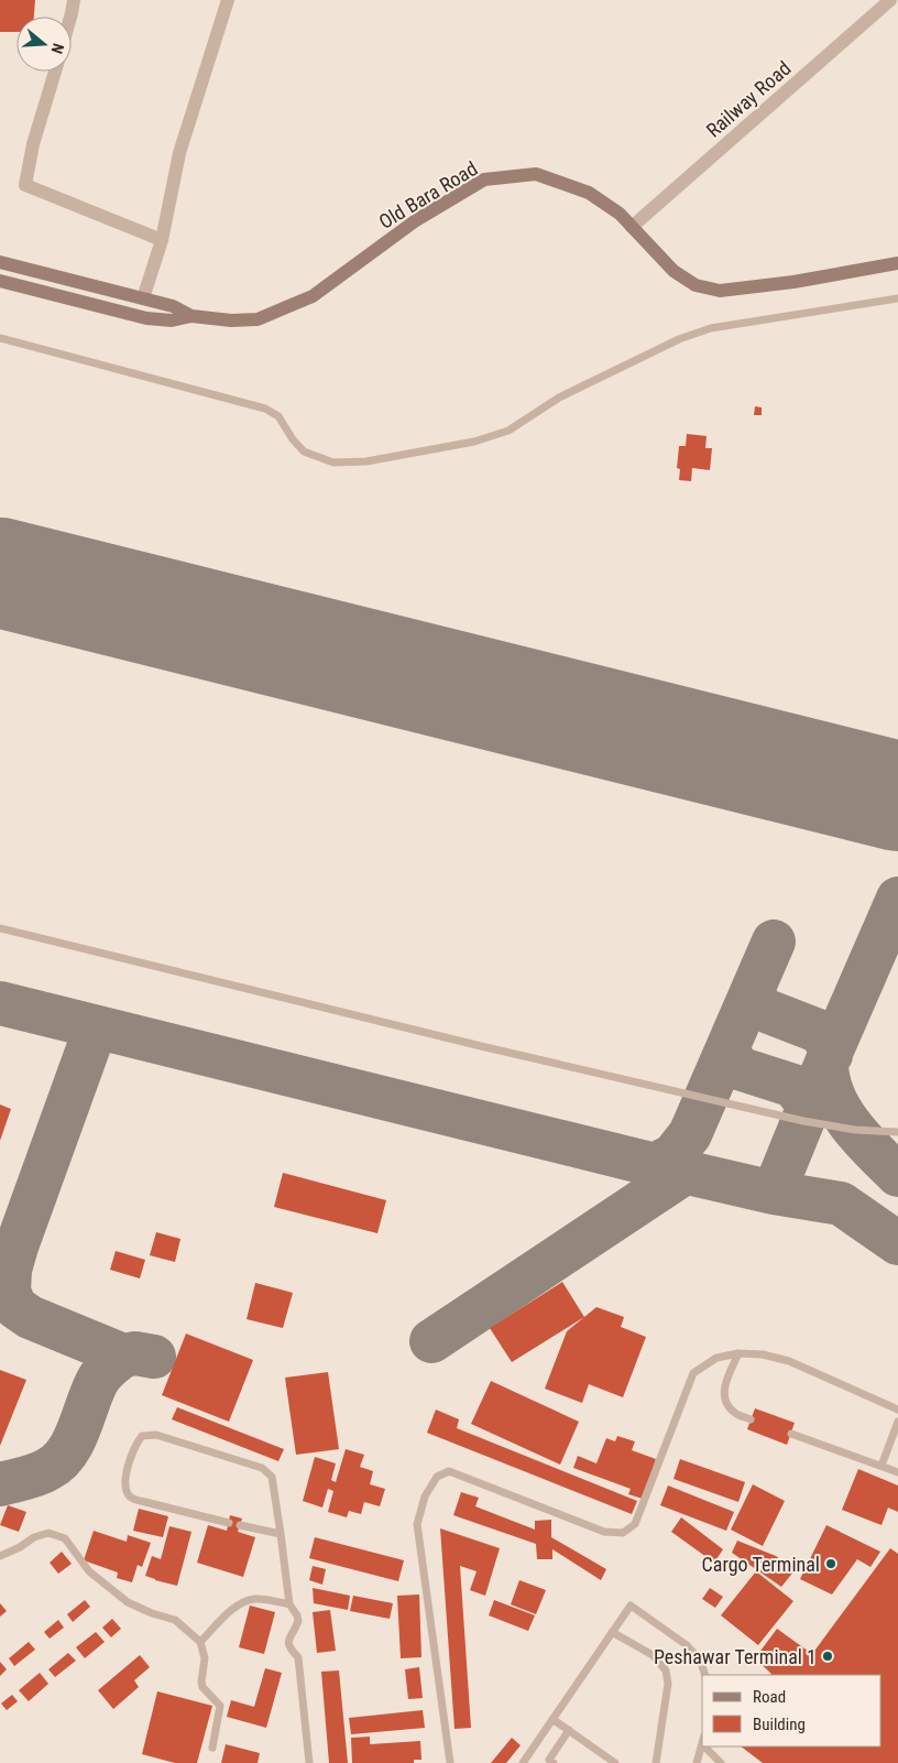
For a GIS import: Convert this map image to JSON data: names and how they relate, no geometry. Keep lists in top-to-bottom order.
{
  "streets": {
    "street": ["Railway Road", "Old Bara Road"]
  },
  "crossings": [
    ["Railway Road", "Old Bara Road"]
  ],
  "places": ["Cargo Terminal", "Peshawar Terminal 1"],
  "legend": ["Road", "Building"],
  "north": "right"
}
